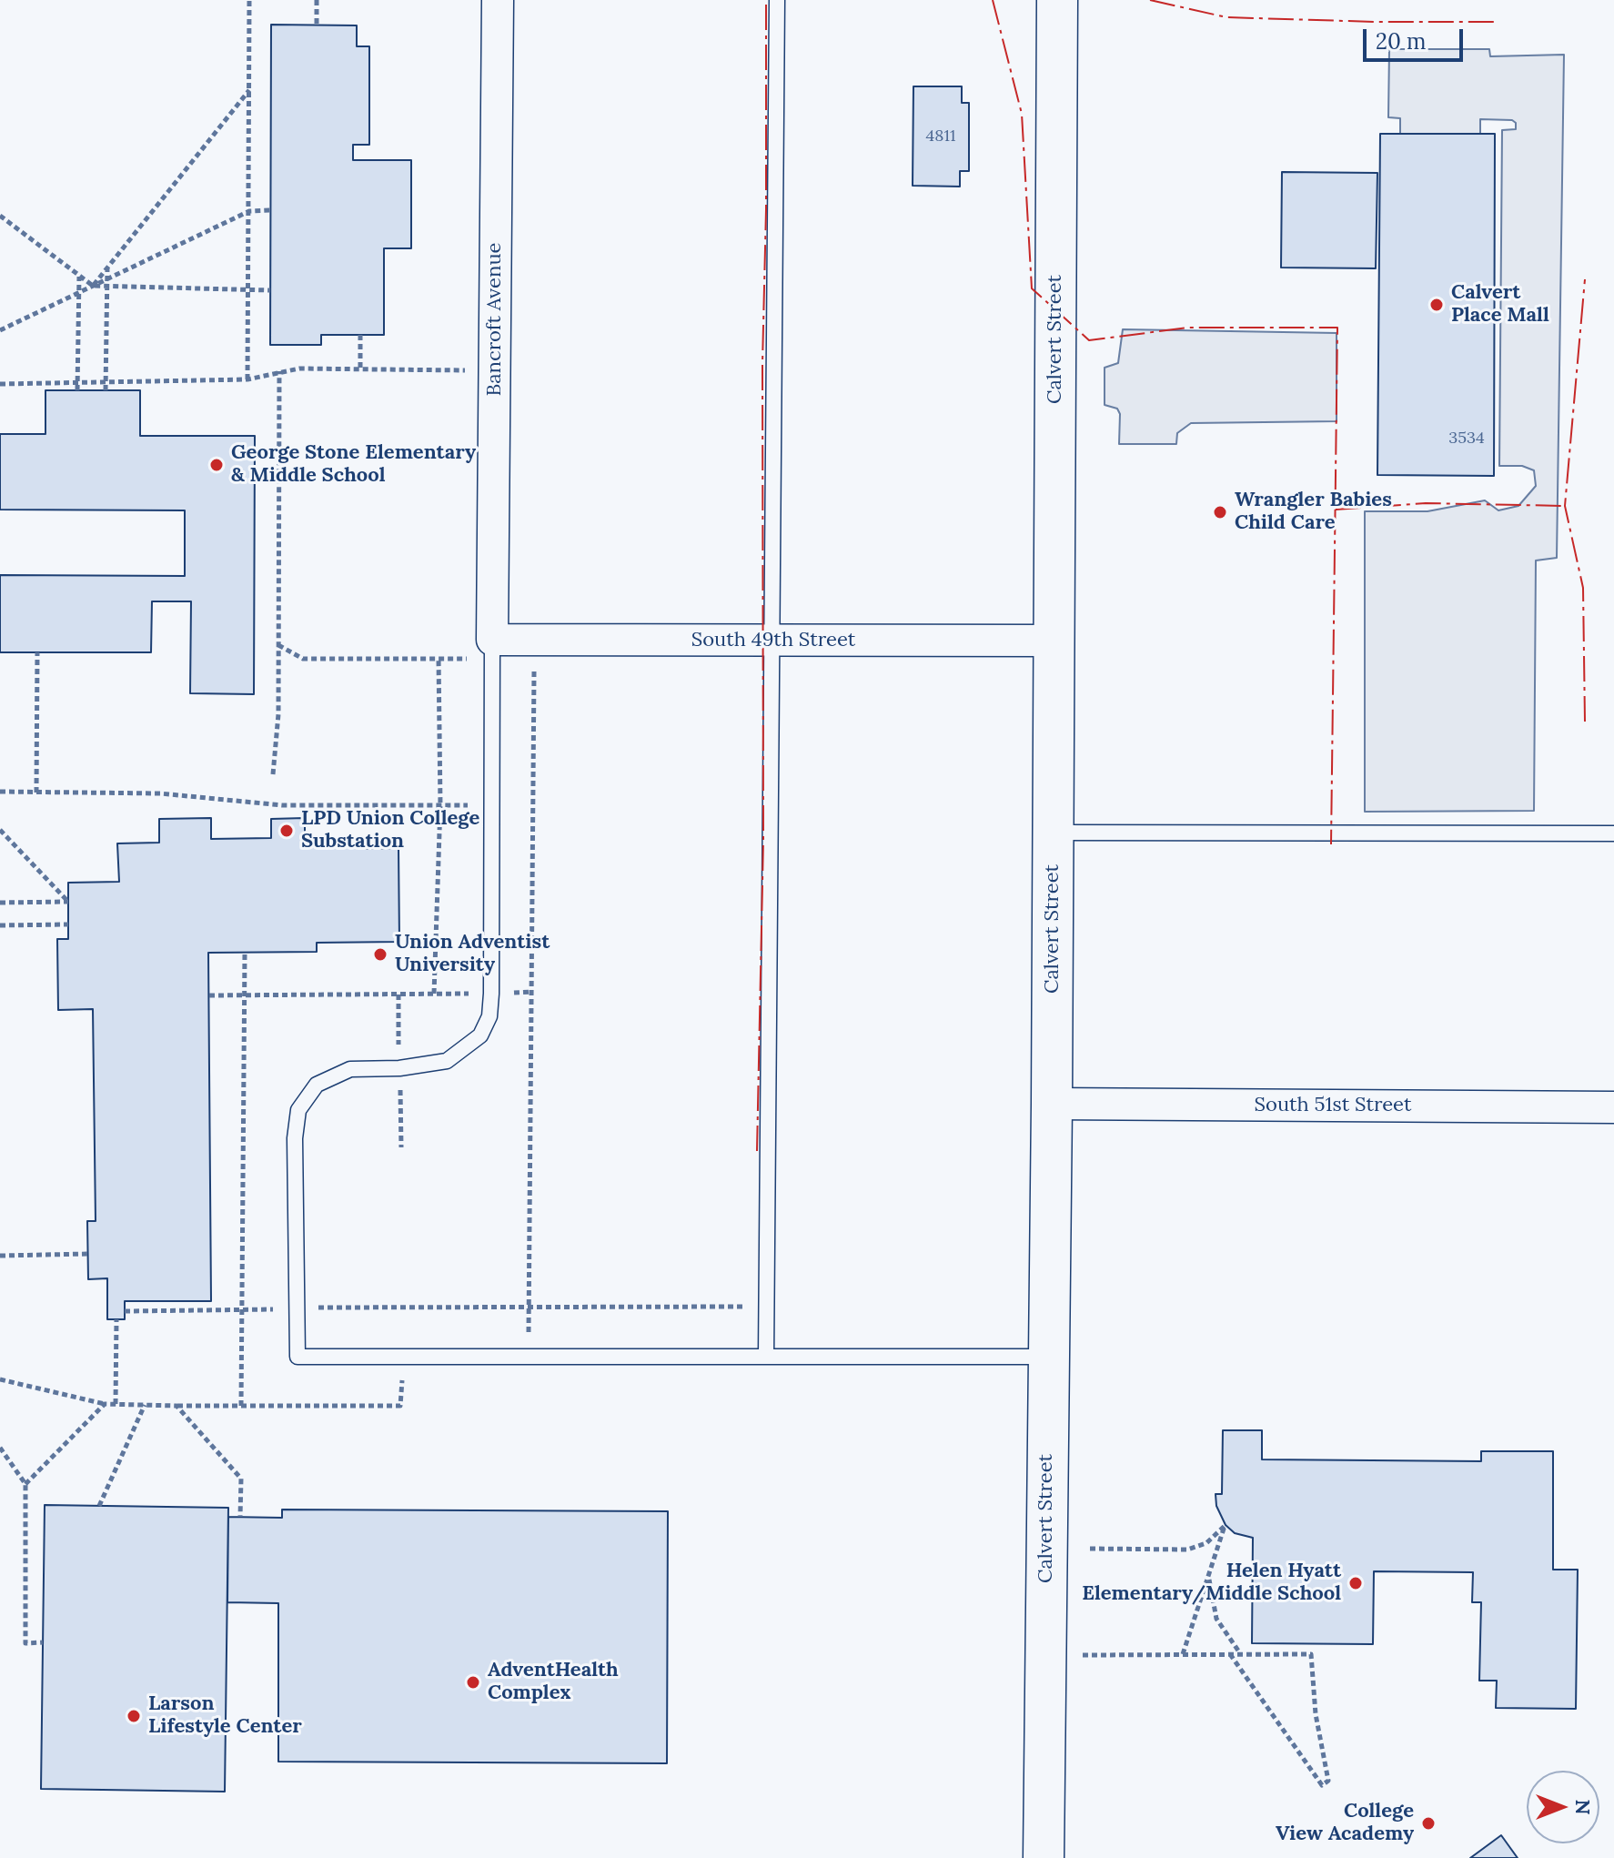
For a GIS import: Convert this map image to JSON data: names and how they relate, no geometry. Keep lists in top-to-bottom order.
{
  "streets": {
    "street": [
      "Bancroft Avenue",
      "Calvert Street",
      "South 49th Street",
      "South 51st Street"
    ]
  },
  "crossings": [
    ["Bancroft Avenue", "South 49th Street"],
    ["Calvert Street", "South 49th Street"],
    ["Calvert Street", "South 51st Street"]
  ],
  "places": [
    "Calvert Place Mall",
    "George Stone Elementary & Middle School",
    "Wrangler Babies Child Care",
    "LPD Union College Substation",
    "Union Adventist University",
    "Helen Hyatt Elementary/Middle School",
    "AdventHealth Complex",
    "Larson Lifestyle Center",
    "College View Academy"
  ],
  "house_numbers": ["4811", "3534"],
  "scale_bar": "20 m",
  "north": "right"
}
